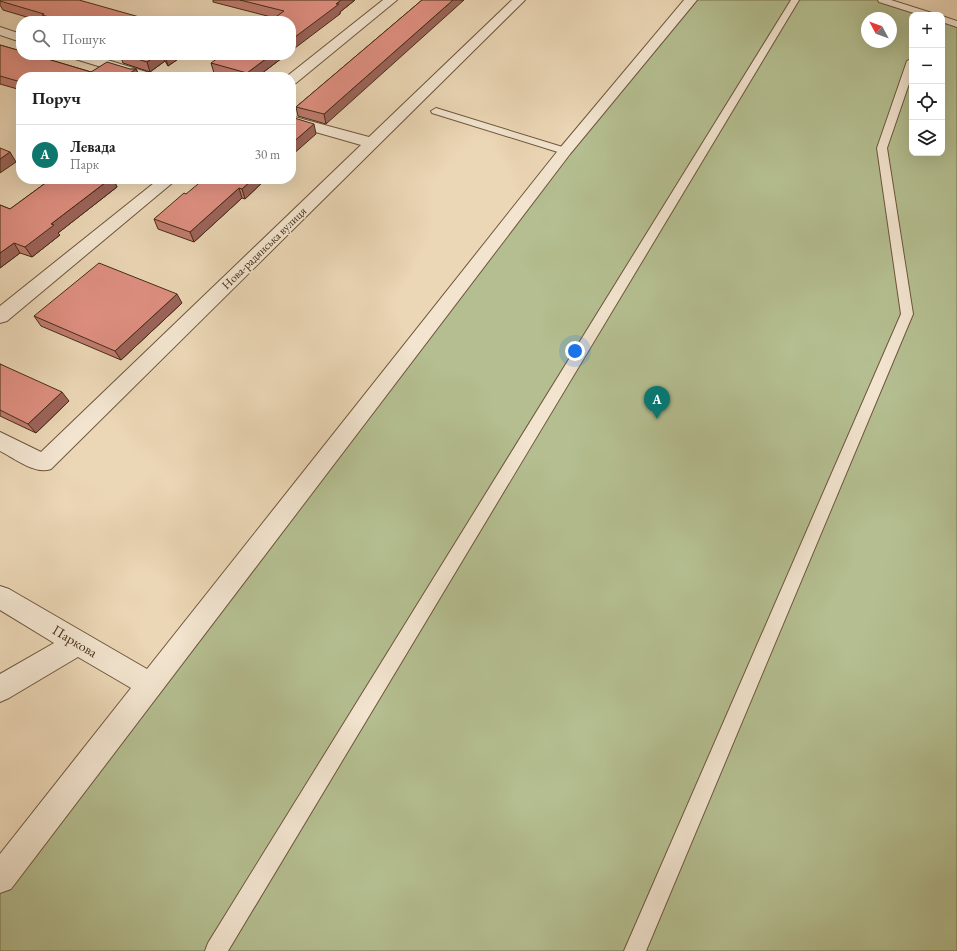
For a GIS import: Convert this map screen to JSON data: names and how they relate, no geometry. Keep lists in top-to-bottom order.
{
  "streets": {
    "street": ["Нова-радянська вулиця", "Паркова"]
  },
  "north": "top left",
  "page": {
    "map_buttons": ["+", "−"],
    "search": "Пошук",
    "heading": "Поруч",
    "list": [
      {
        "mark": "A",
        "name": "Левада",
        "note": "Парк",
        "value": "30 m"
      }
    ],
    "pins": "A"
  }
}
